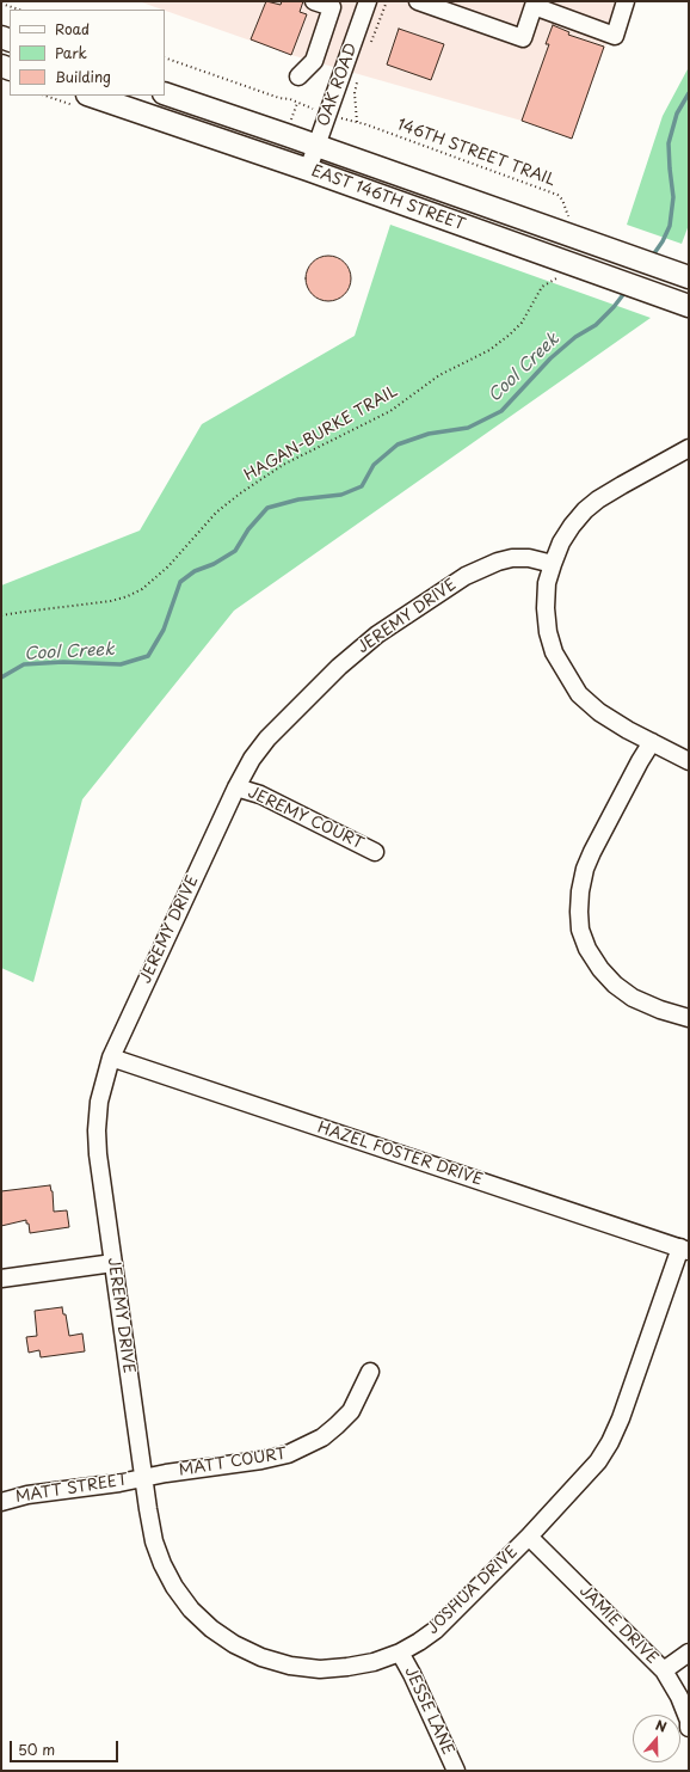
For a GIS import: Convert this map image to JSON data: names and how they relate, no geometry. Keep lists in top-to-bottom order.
{
  "streets": {
    "main road": ["EAST 146TH STREET"],
    "street": [
      "OAK ROAD",
      "JEREMY DRIVE",
      "JEREMY COURT",
      "HAZEL FOSTER DRIVE",
      "MATT COURT",
      "MATT STREET",
      "JOSHUA DRIVE",
      "JAMIE DRIVE",
      "JESSE LANE"
    ],
    "path": ["146TH STREET TRAIL", "HAGAN-BURKE TRAIL"]
  },
  "crossings": [
    ["OAK ROAD", "EAST 146TH STREET"],
    ["JEREMY DRIVE", "JEREMY COURT"],
    ["JEREMY DRIVE", "HAZEL FOSTER DRIVE"],
    ["JEREMY DRIVE", "MATT COURT"],
    ["JEREMY DRIVE", "MATT STREET"],
    ["JEREMY DRIVE", "JOSHUA DRIVE"],
    ["HAZEL FOSTER DRIVE", "JOSHUA DRIVE"],
    ["MATT COURT", "MATT STREET"],
    ["MATT COURT", "JOSHUA DRIVE"],
    ["MATT STREET", "JOSHUA DRIVE"],
    ["JOSHUA DRIVE", "JAMIE DRIVE"],
    ["JOSHUA DRIVE", "JESSE LANE"]
  ],
  "water": ["Cool Creek"],
  "legend": ["Road", "Park", "Building"],
  "scale_bar": "50 m",
  "north": "top"
}
